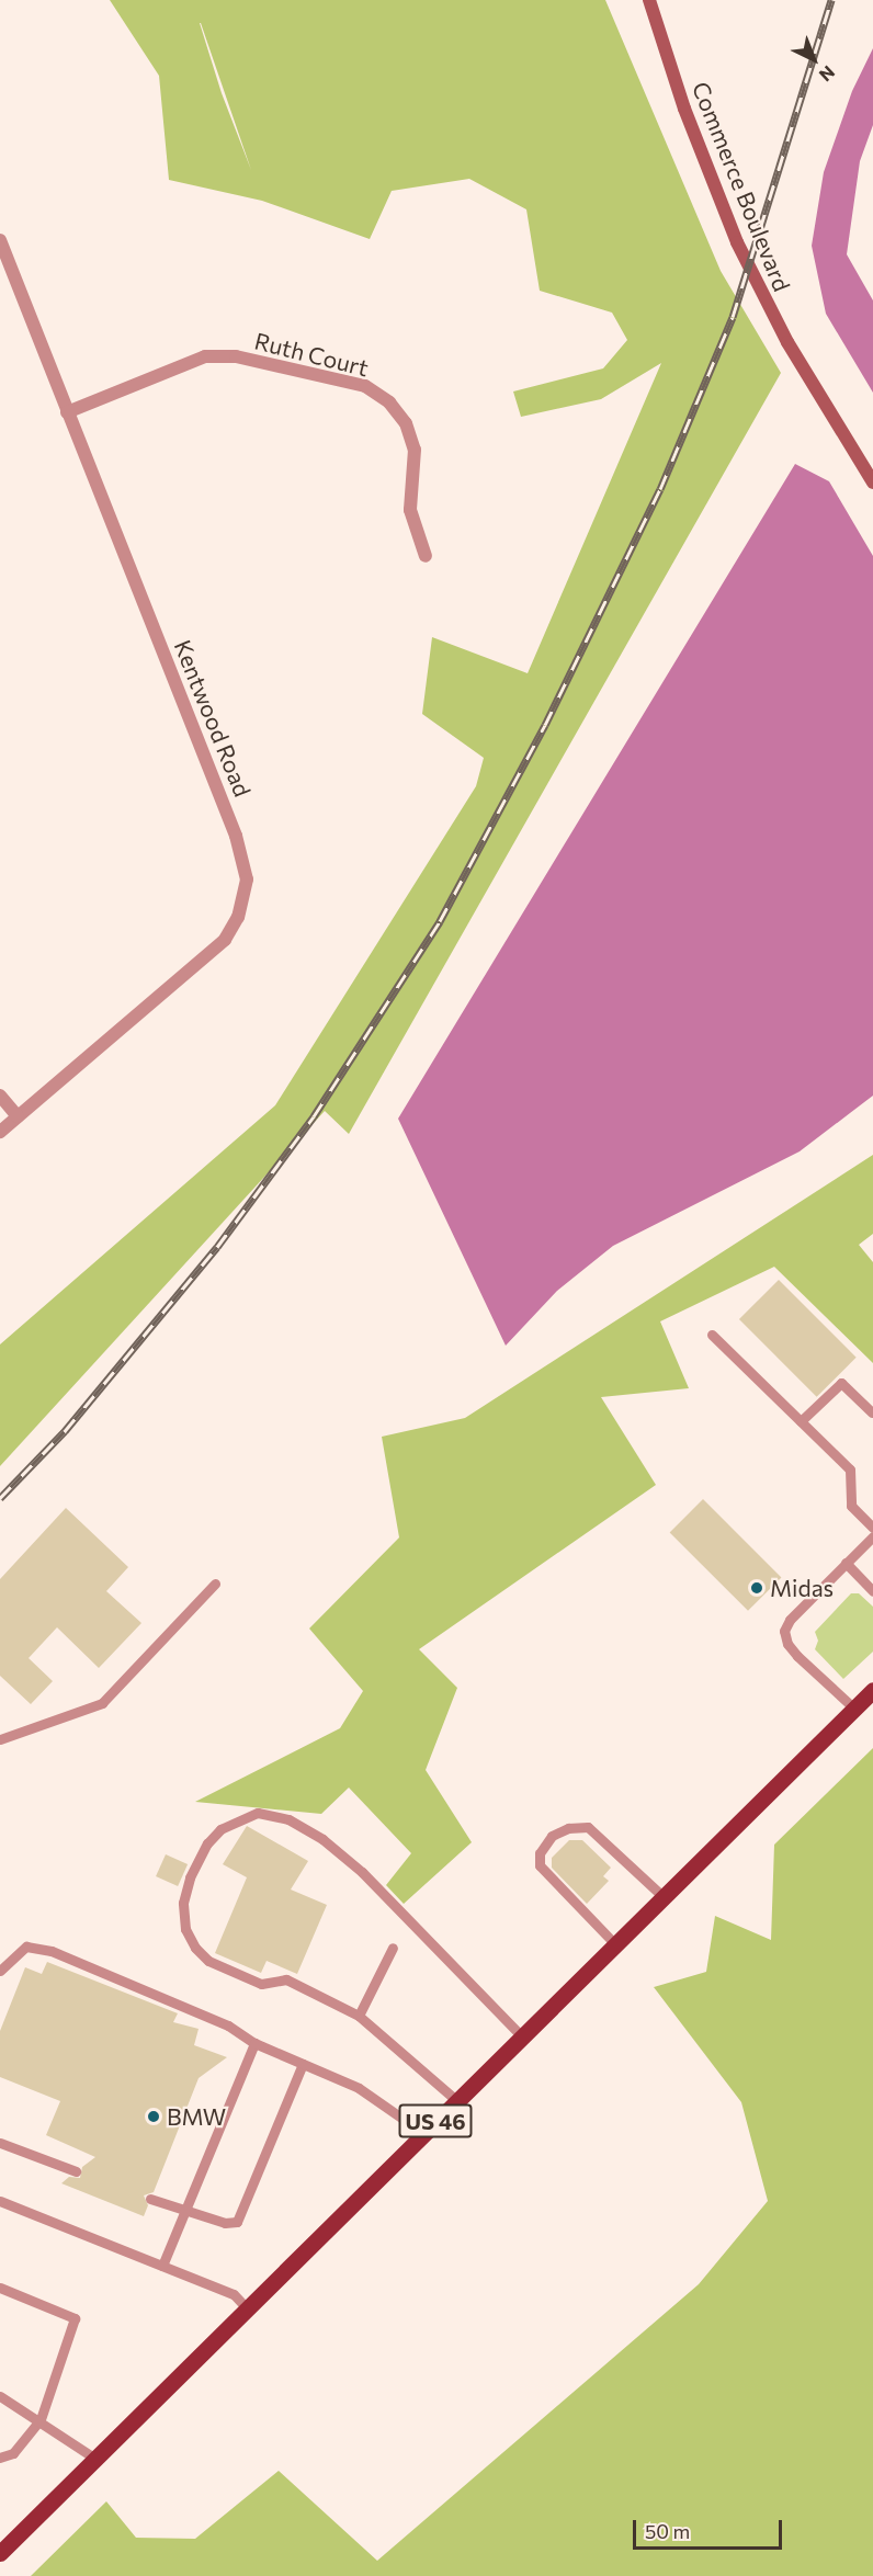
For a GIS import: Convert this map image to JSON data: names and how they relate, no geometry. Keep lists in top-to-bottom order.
{
  "streets": {
    "main road": ["Commerce Boulevard", "US 46"],
    "street": ["Ruth Court", "Kentwood Road"]
  },
  "crossings": [
    ["Ruth Court", "Kentwood Road"]
  ],
  "places": ["Midas", "BMW"],
  "scale_bar": "50 m",
  "north": "bottom right"
}
